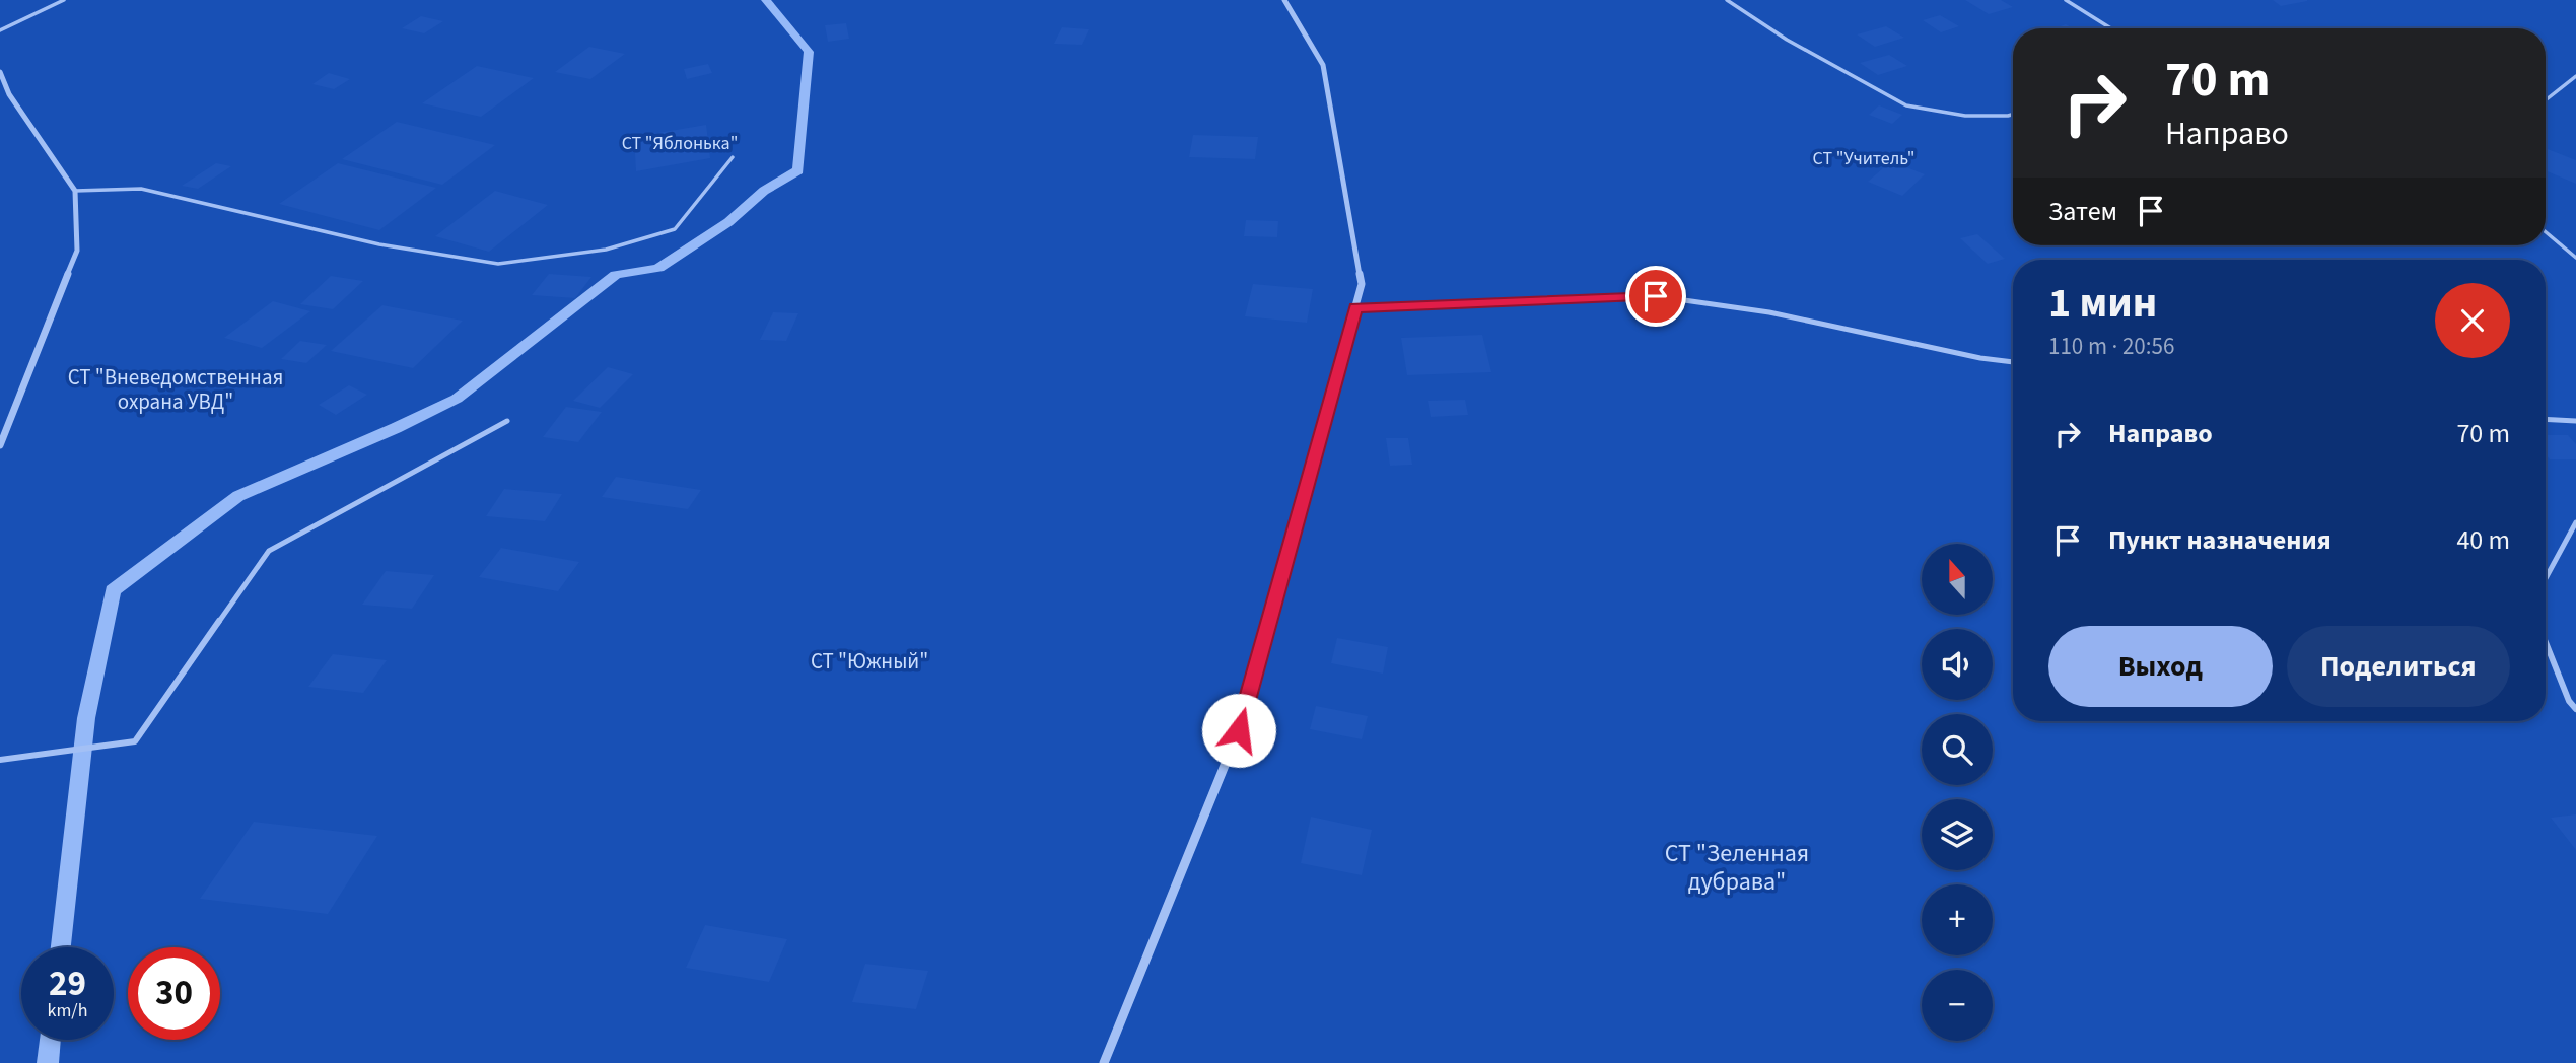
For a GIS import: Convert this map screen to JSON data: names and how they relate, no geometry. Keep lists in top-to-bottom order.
{
  "parks": [
    "СТ \"Яблонька\"",
    "СТ \"Учитель\"",
    "СТ \"Вневедомственная охрана УВД\"",
    "СТ \"Южный\"",
    "СТ \"Зеленная дубрава\""
  ],
  "north": "top",
  "page": {
    "turn": ["70 m", "Направо"],
    "then": "Затем",
    "heading": ["1 мин", "110 m · 20:56"],
    "list": [
      {
        "name": "Направо",
        "value": "70 m"
      },
      {
        "name": "Пункт назначения",
        "value": "40 m"
      }
    ],
    "map_buttons": ["+", "−"],
    "buttons": ["Выход", "Поделиться"],
    "speed": "29 km/h",
    "limit": "30"
  }
}
